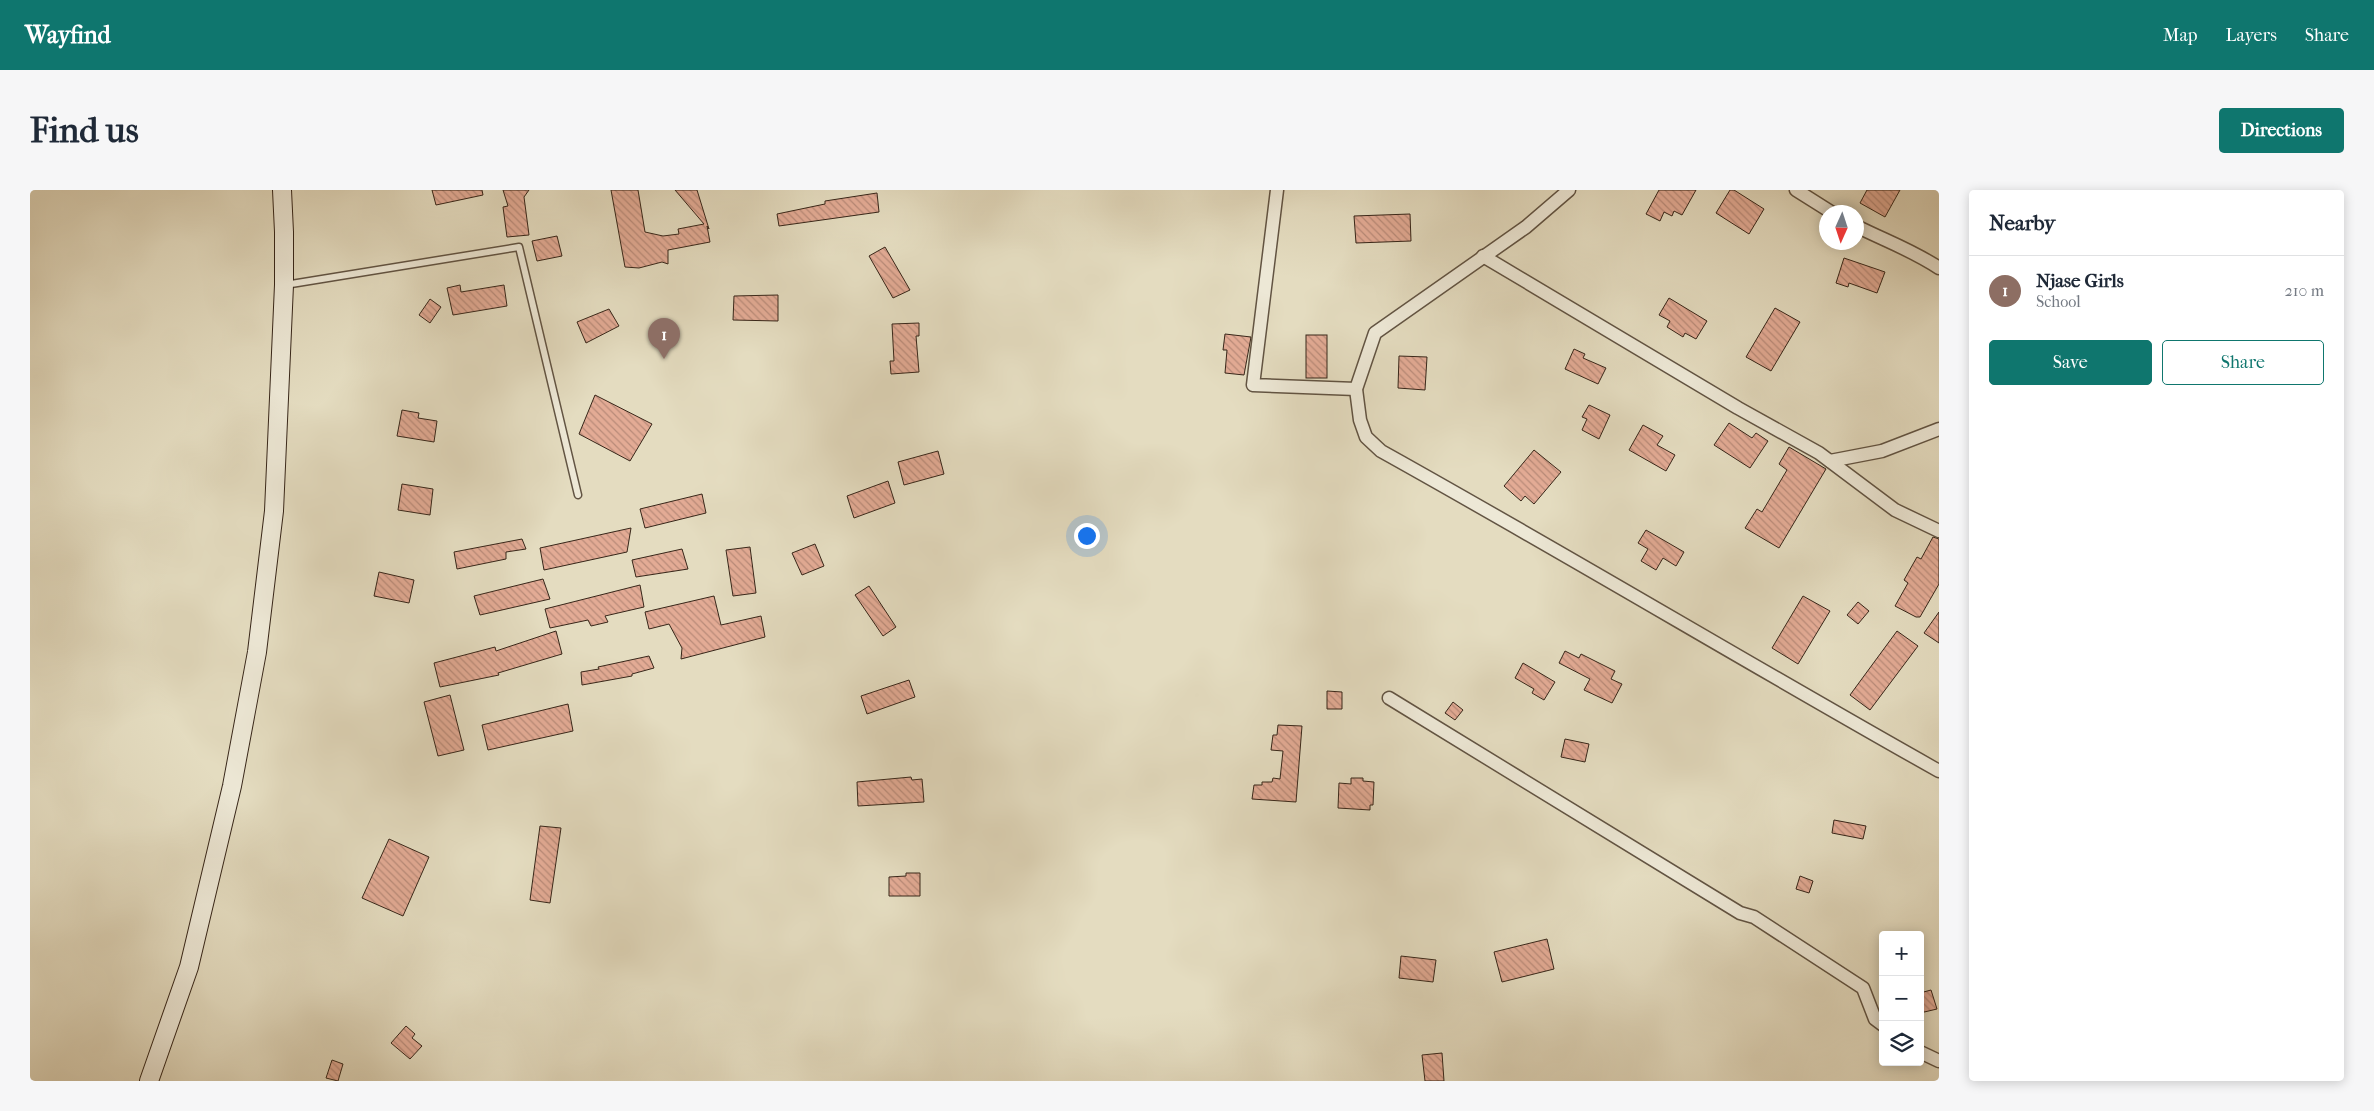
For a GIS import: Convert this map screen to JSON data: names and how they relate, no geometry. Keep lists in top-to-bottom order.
{
  "north": "bottom",
  "page": {
    "header": "Wayfind",
    "nav": ["Map", "Layers", "Share"],
    "buttons": [
      "Directions",
      ["Save", "Share"]
    ],
    "title": "Find us",
    "heading": "Nearby",
    "list": [
      {
        "mark": "1",
        "name": "Njase Girls",
        "note": "School",
        "value": "210 m"
      }
    ],
    "pins": "1",
    "map_buttons": ["+", "−"]
  }
}
